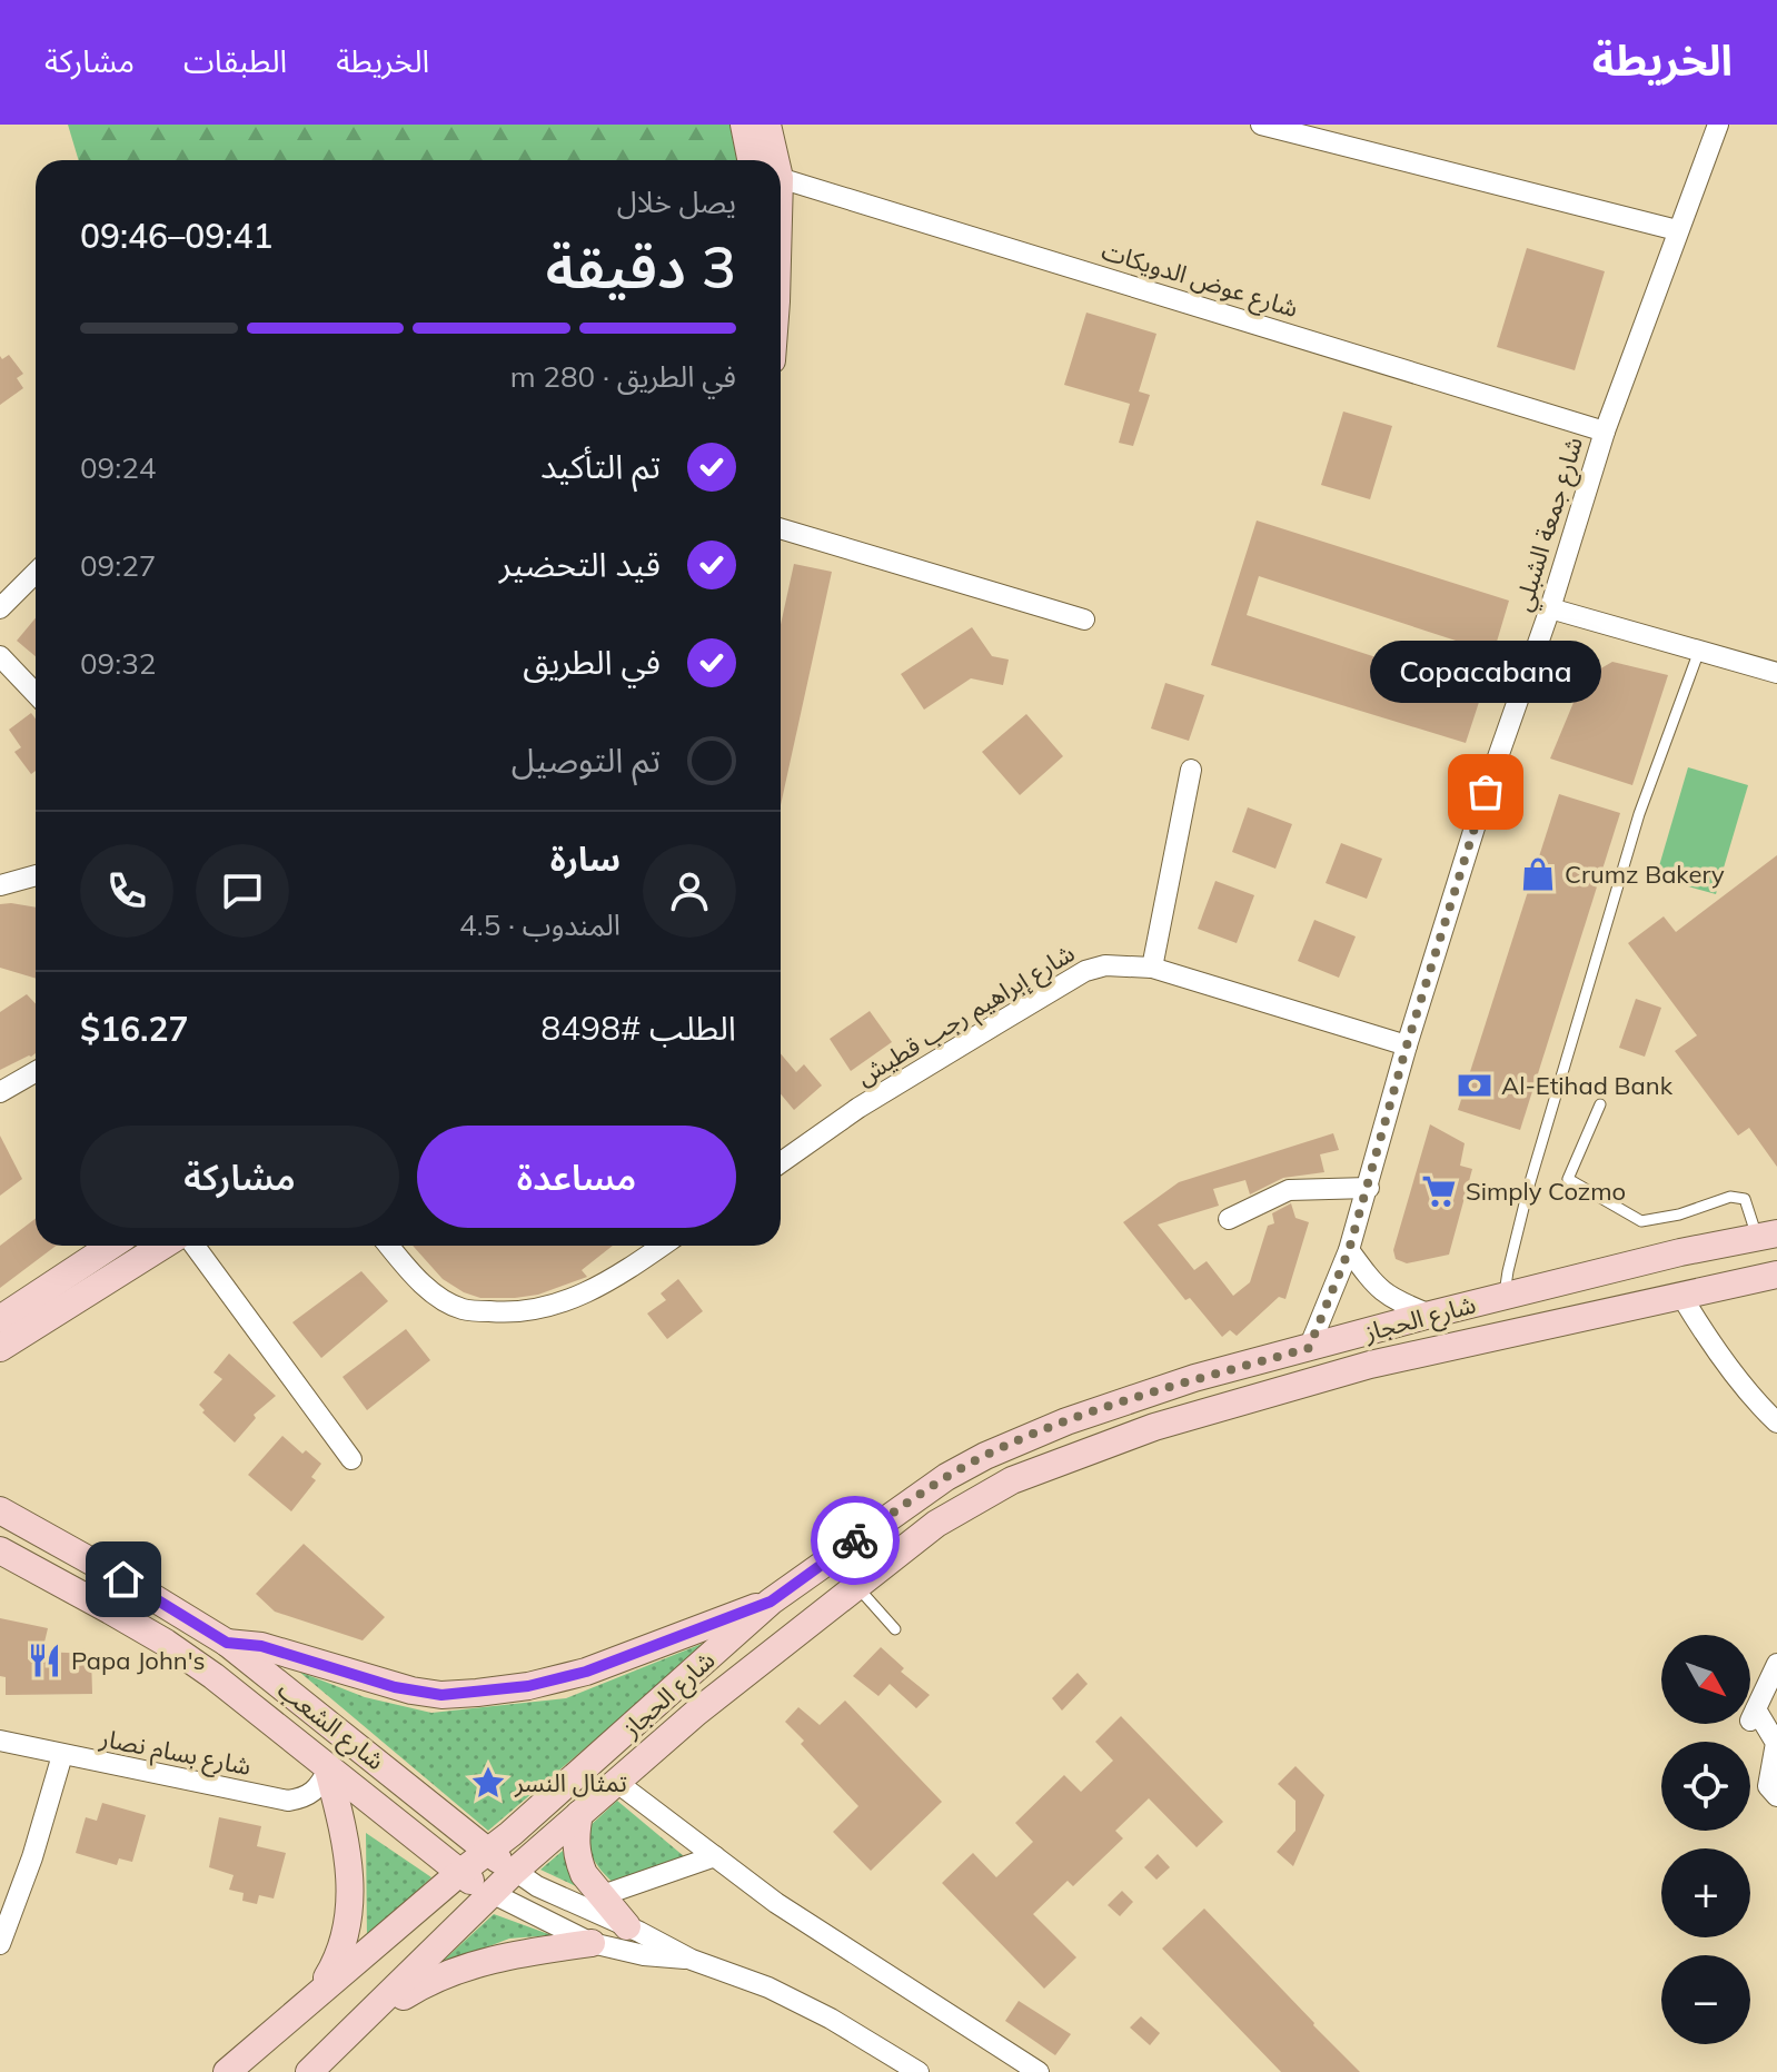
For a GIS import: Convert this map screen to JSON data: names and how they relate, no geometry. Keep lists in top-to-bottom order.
{
  "streets": {
    "main road": ["شارع الحجاز", "شارع الشعب"],
    "street": [
      "شارع عوض الدويكات",
      "شارع جمعة الشبلي",
      "شارع إبراهيم رجب قطيش",
      "شارع بسام نصار"
    ]
  },
  "crossings": [
    ["شارع عوض الدويكات", "شارع جمعة الشبلي"],
    ["شارع جمعة الشبلي", "شارع إبراهيم رجب قطيش"],
    ["شارع جمعة الشبلي", "شارع الحجاز"],
    ["شارع الحجاز", "شارع الشعب"],
    ["شارع الشعب", "شارع بسام نصار"]
  ],
  "places": {
    "other": ["Copacabana"],
    "shop": ["Crumz Bakery"],
    "bank": ["Al-Etihad Bank"],
    "supermarket": ["Simply Cozmo"],
    "restaurant": ["Papa John's"],
    "place": ["تمثال النسر"]
  },
  "north": "bottom right",
  "page": {
    "header": "الخريطة",
    "nav": ["الخريطة", "الطبقات", "مشاركة"],
    "heading": ["3 دقيقة", "يصل خلال", "09:41–09:46"],
    "panel": [
      "سارة",
      "المندوب · 4.5",
      "الطلب #8498",
      "$16.27"
    ],
    "bar": "في الطريق · 280 m",
    "list": [
      ["تم التأكيد", "09:24"],
      ["قيد التحضير", "09:27"],
      ["في الطريق", "09:32"],
      "تم التوصيل"
    ],
    "bubble": "Copacabana",
    "buttons": ["مساعدة", "مشاركة"],
    "map_buttons": ["+", "−"]
  }
}
